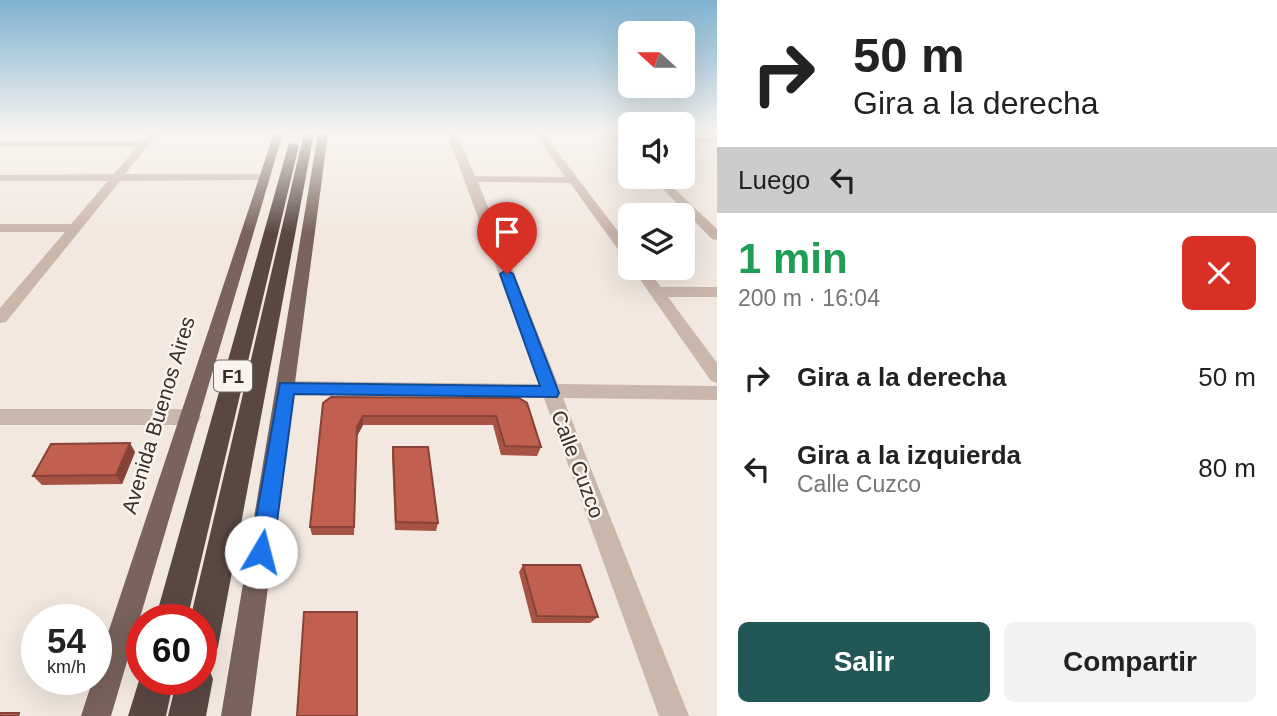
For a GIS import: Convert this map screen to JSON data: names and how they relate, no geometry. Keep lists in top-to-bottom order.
{
  "streets": {
    "highway": ["F1"],
    "main road": ["Avenida Buenos Aires"],
    "street": ["Calle Cuzco"]
  },
  "north": "left",
  "page": {
    "turn": ["50 m", "Gira a la derecha"],
    "then": "Luego",
    "heading": ["1 min", "200 m · 16:04"],
    "list": [
      {
        "name": "Gira a la derecha",
        "value": "50 m"
      },
      {
        "name": "Gira a la izquierda",
        "note": "Calle Cuzco",
        "value": "80 m"
      }
    ],
    "speed": "54 km/h",
    "limit": "60",
    "buttons": ["Salir", "Compartir"]
  }
}
